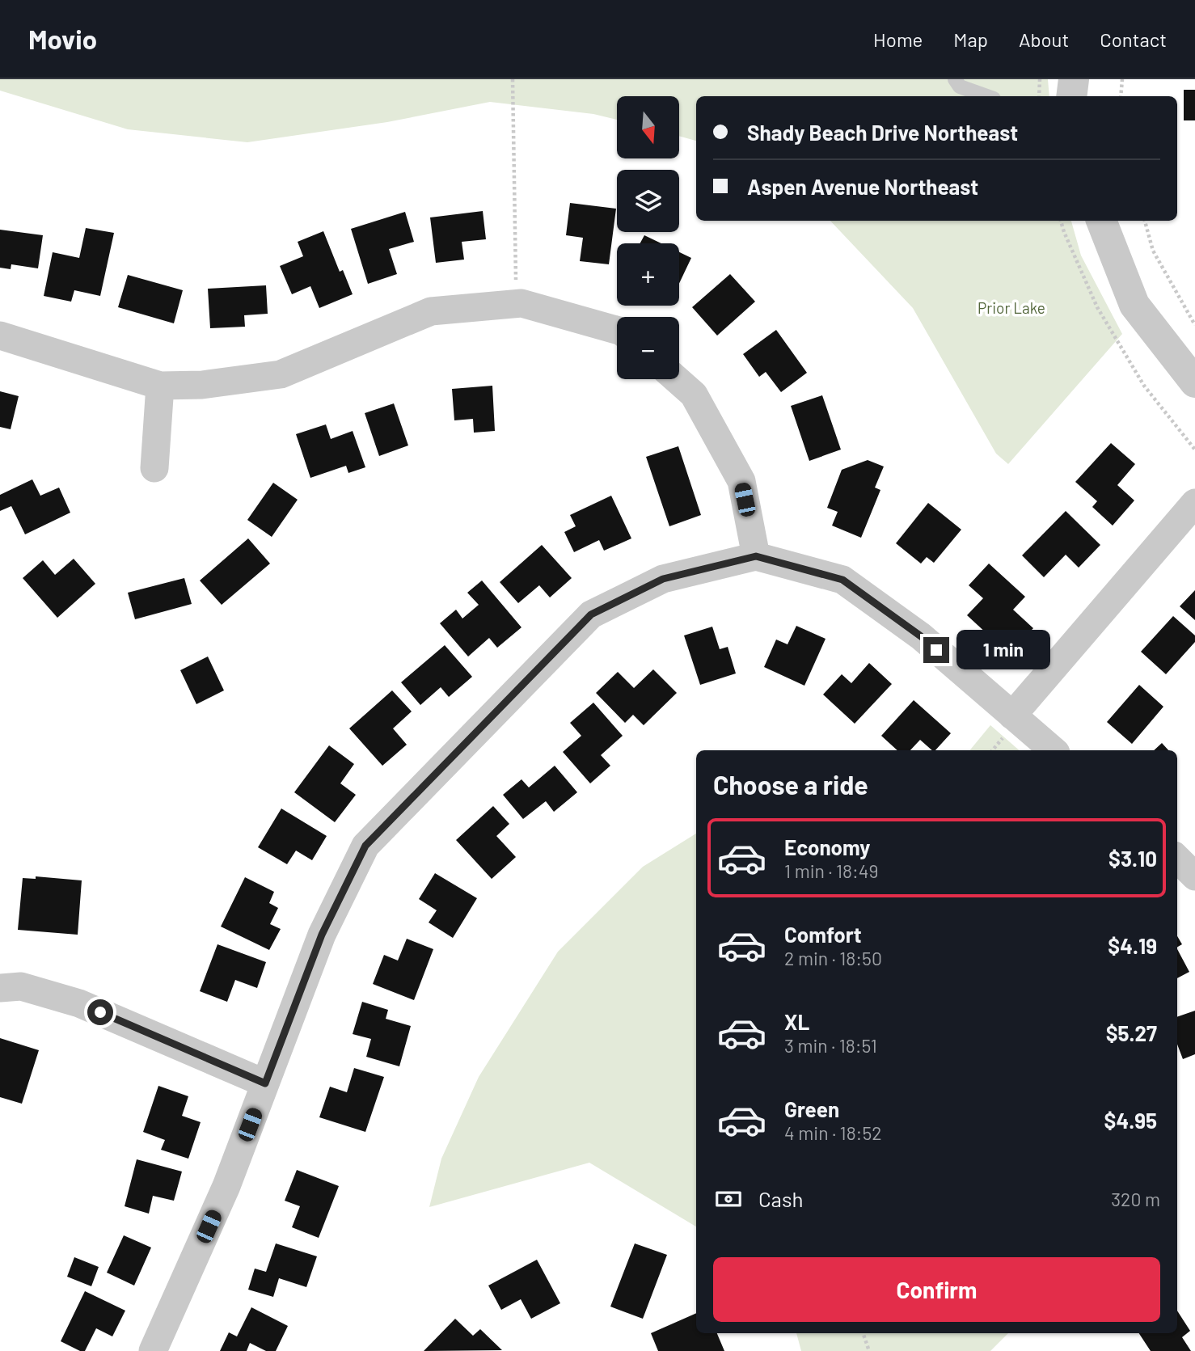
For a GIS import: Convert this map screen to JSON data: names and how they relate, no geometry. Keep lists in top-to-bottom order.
{
  "parks": ["Prior Lake"],
  "north": "bottom",
  "page": {
    "header": "Movio",
    "nav": [
      "Home",
      "Map",
      "About",
      "Contact"
    ],
    "map_buttons": ["+", "−"],
    "banner": ["Shady Beach Drive Northeast", "Aspen Avenue Northeast"],
    "bubble": "1 min",
    "heading": "Choose a ride",
    "list": [
      {
        "name": "Economy",
        "note": "1 min · 18:49",
        "value": "$3.10"
      },
      {
        "name": "Comfort",
        "note": "2 min · 18:50",
        "value": "$4.19"
      },
      {
        "name": "XL",
        "note": "3 min · 18:51",
        "value": "$5.27"
      },
      {
        "name": "Green",
        "note": "4 min · 18:52",
        "value": "$4.95"
      }
    ],
    "pay": ["Cash", "320 m"],
    "buttons": "Confirm"
  }
}
